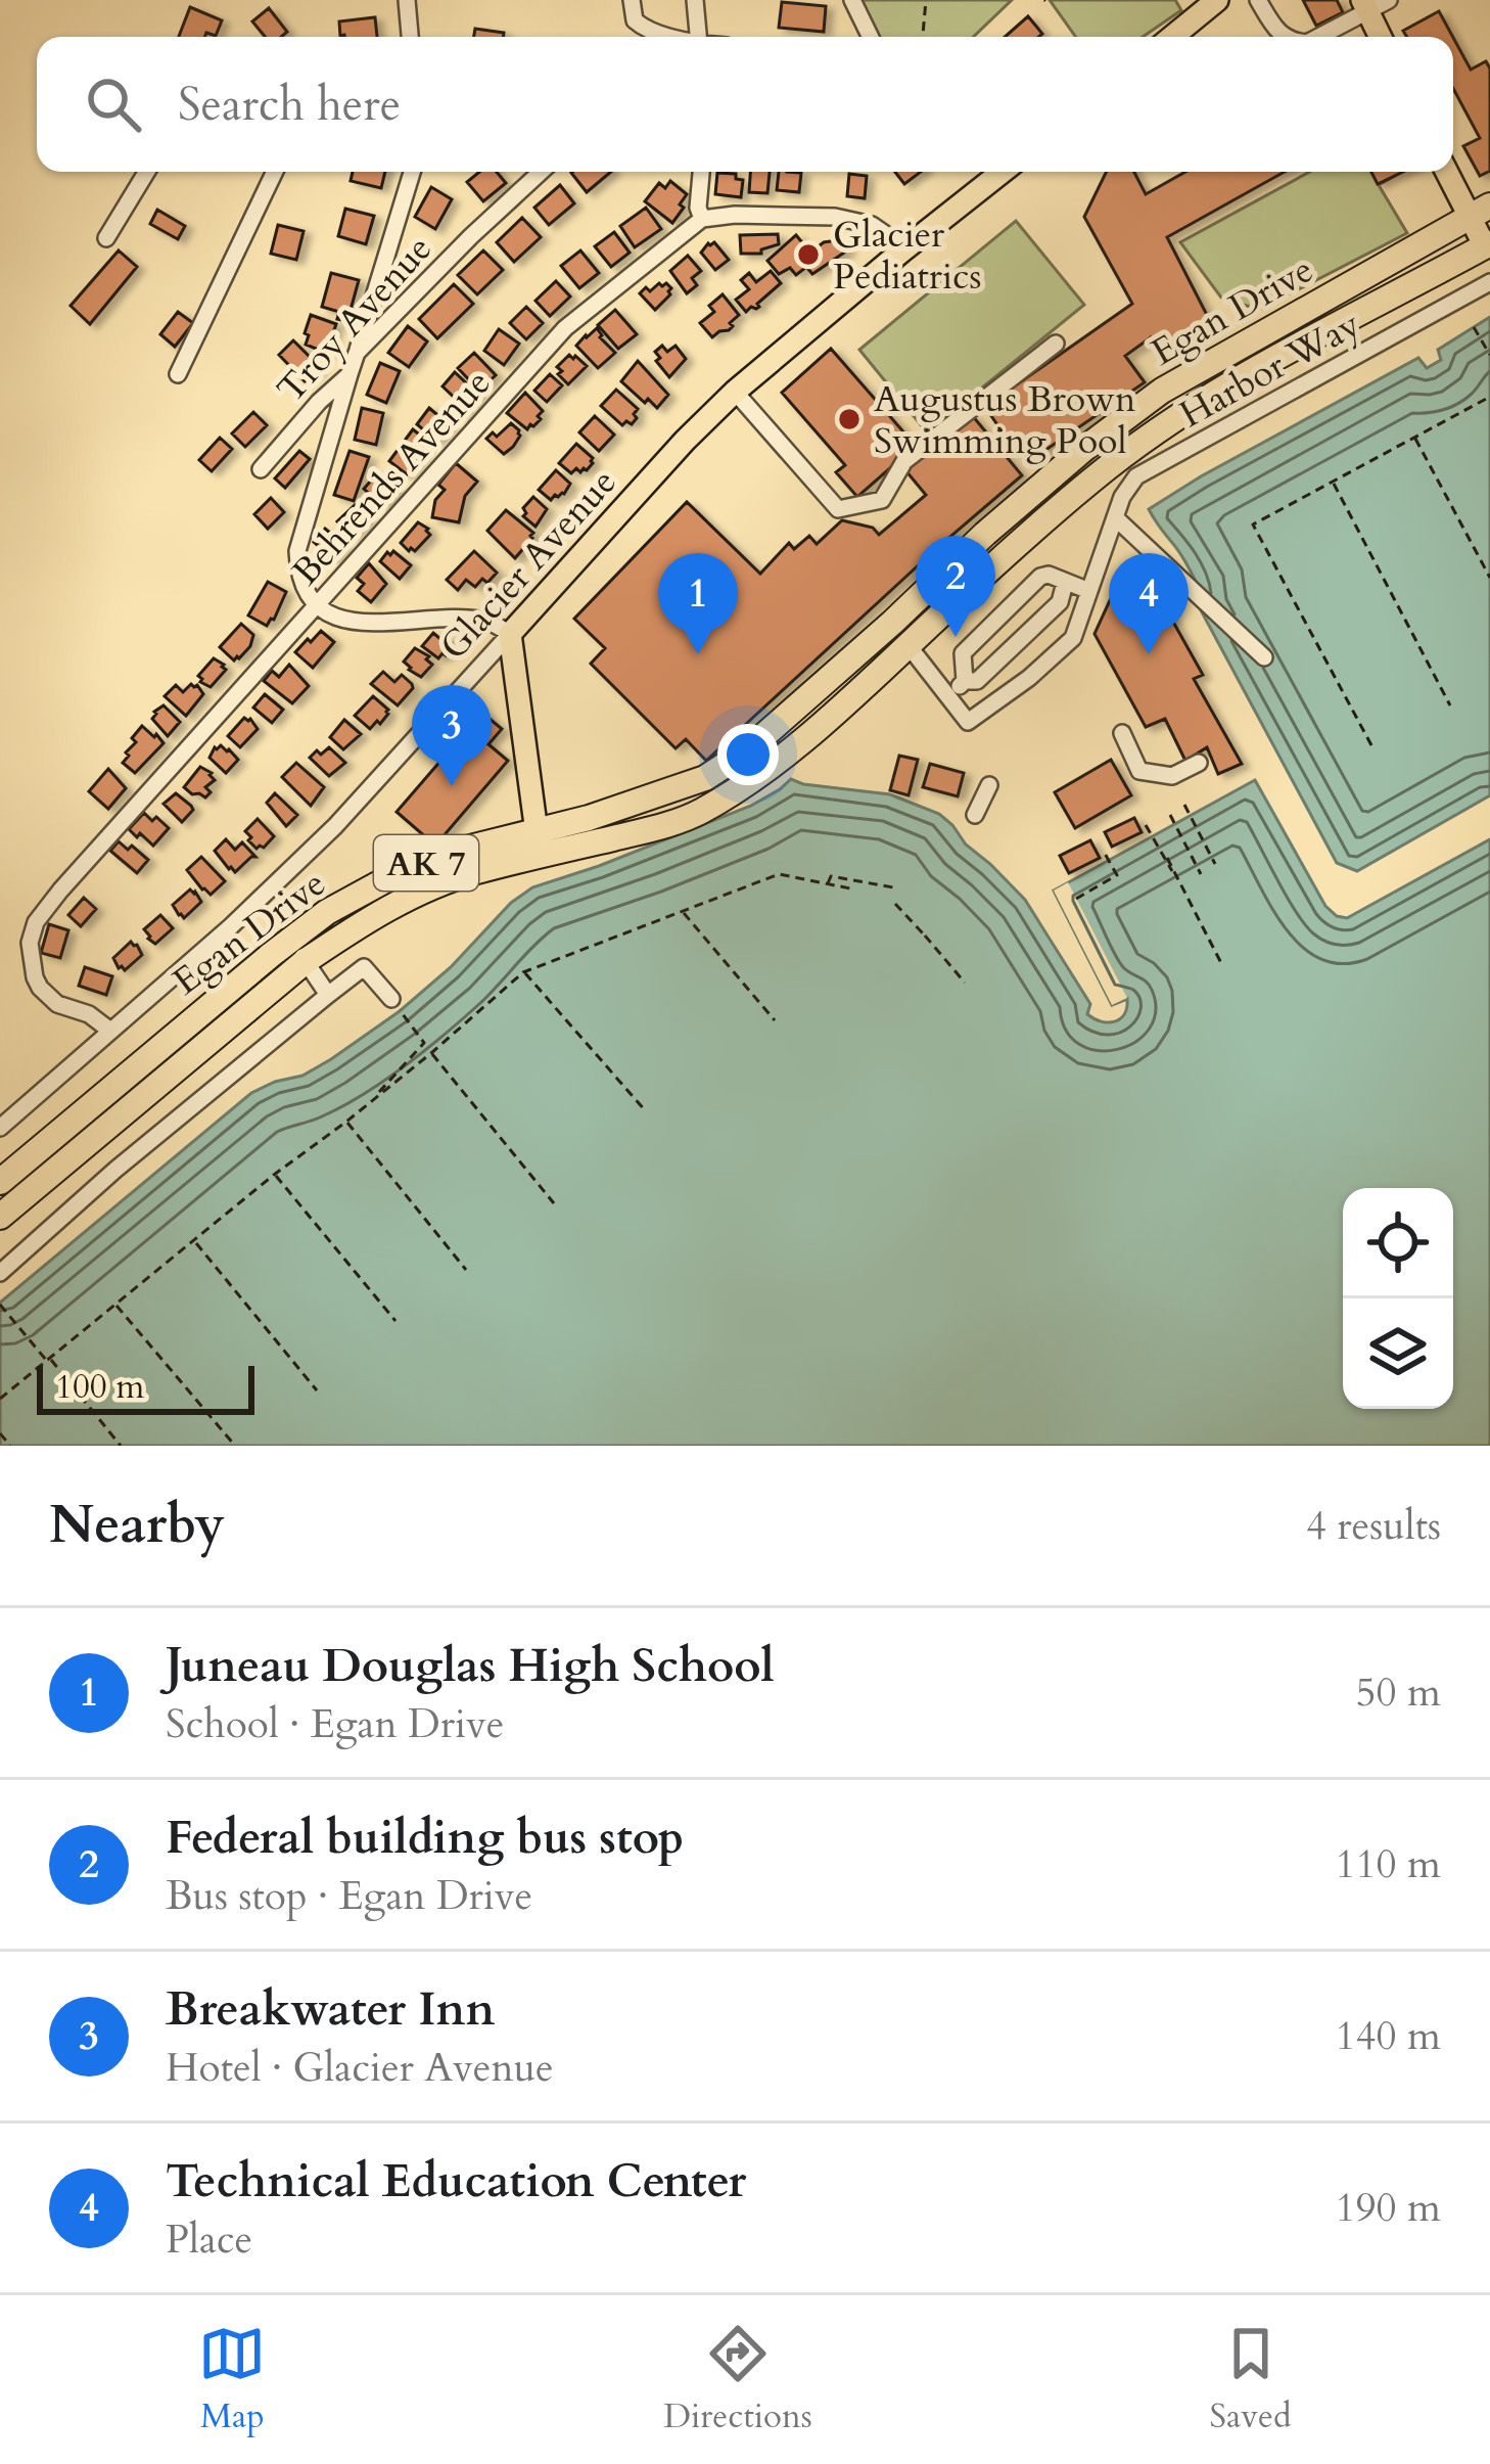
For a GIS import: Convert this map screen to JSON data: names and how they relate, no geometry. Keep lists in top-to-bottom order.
{
  "streets": {
    "highway": ["Egan Drive", "AK 7"],
    "main road": ["Glacier Avenue"],
    "street": ["Troy Avenue", "Harbor Way", "Behrends Avenue"]
  },
  "crossings": [
    ["Behrends Avenue", "Glacier Avenue"]
  ],
  "places": ["Glacier Pediatrics", "Augustus Brown Swimming Pool"],
  "scale_bar": "100 m",
  "page": {
    "search": "Search here",
    "pins": [
      "2",
      "1",
      "4",
      "3"
    ],
    "scale": "100 m",
    "heading": ["Nearby", "4 results"],
    "list": [
      {
        "mark": "1",
        "name": "Juneau Douglas High School",
        "note": "School · Egan Drive",
        "value": "50 m"
      },
      {
        "mark": "2",
        "name": "Federal building bus stop",
        "note": "Bus stop · Egan Drive",
        "value": "110 m"
      },
      {
        "mark": "3",
        "name": "Breakwater Inn",
        "note": "Hotel · Glacier Avenue",
        "value": "140 m"
      },
      {
        "mark": "4",
        "name": "Technical Education Center",
        "note": "Place",
        "value": "190 m"
      }
    ],
    "nav": ["Map", "Directions", "Saved"]
  }
}
